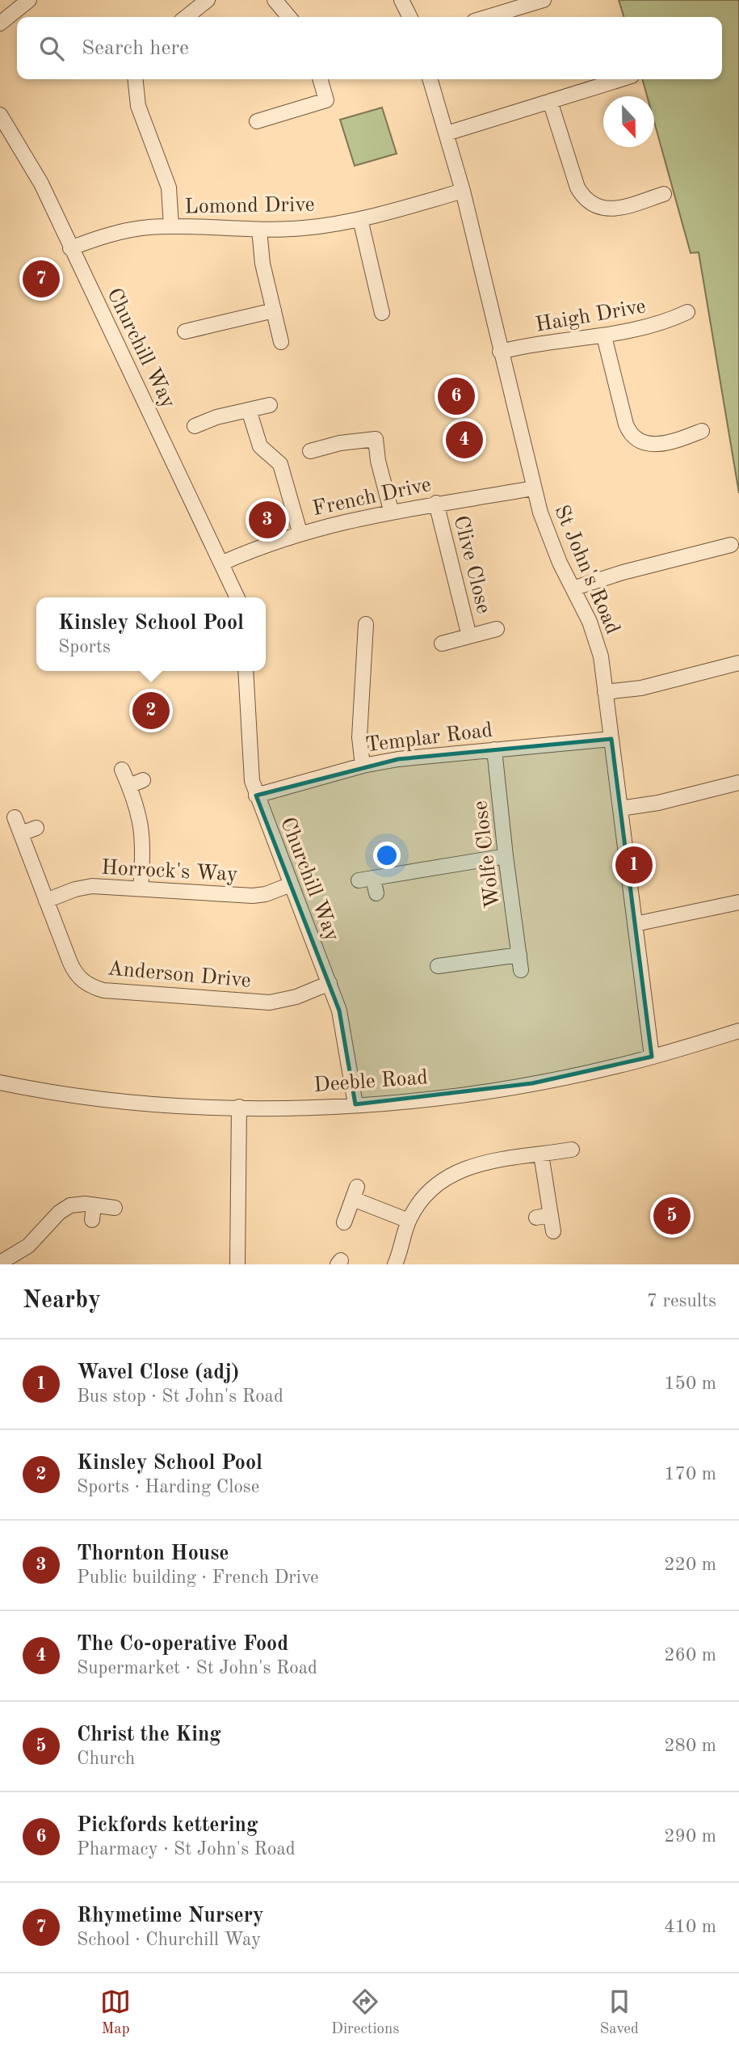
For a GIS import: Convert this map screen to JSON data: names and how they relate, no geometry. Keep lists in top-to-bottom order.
{
  "streets": {
    "street": [
      "Lomond Drive",
      "Haigh Drive",
      "Churchill Way",
      "French Drive",
      "Clive Close",
      "St John's Road",
      "Templar Road",
      "Wolfe Close",
      "Horrock's Way",
      "Anderson Drive",
      "Deeble Road"
    ]
  },
  "crossings": [
    ["Lomond Drive", "Churchill Way"],
    ["Lomond Drive", "St John's Road"],
    ["Haigh Drive", "St John's Road"],
    ["Churchill Way", "French Drive"],
    ["Churchill Way", "Templar Road"],
    ["Churchill Way", "Horrock's Way"],
    ["Churchill Way", "Anderson Drive"],
    ["Churchill Way", "Deeble Road"],
    ["French Drive", "Clive Close"],
    ["French Drive", "St John's Road"],
    ["St John's Road", "Templar Road"],
    ["St John's Road", "Deeble Road"],
    ["Templar Road", "Wolfe Close"],
    ["Horrock's Way", "Anderson Drive"]
  ],
  "north": "bottom",
  "page": {
    "search": "Search here",
    "pins": [
      "7",
      "6",
      "4",
      "3",
      "2",
      "1",
      "5"
    ],
    "popup": ["Kinsley School Pool", "Sports"],
    "heading": ["Nearby", "7 results"],
    "list": [
      {
        "mark": "1",
        "name": "Wavel Close (adj)",
        "note": "Bus stop · St John's Road",
        "value": "150 m"
      },
      {
        "mark": "2",
        "name": "Kinsley School Pool",
        "note": "Sports · Harding Close",
        "value": "170 m"
      },
      {
        "mark": "3",
        "name": "Thornton House",
        "note": "Public building · French Drive",
        "value": "220 m"
      },
      {
        "mark": "4",
        "name": "The Co-operative Food",
        "note": "Supermarket · St John's Road",
        "value": "260 m"
      },
      {
        "mark": "5",
        "name": "Christ the King",
        "note": "Church",
        "value": "280 m"
      },
      {
        "mark": "6",
        "name": "Pickfords kettering",
        "note": "Pharmacy · St John's Road",
        "value": "290 m"
      },
      {
        "mark": "7",
        "name": "Rhymetime Nursery",
        "note": "School · Churchill Way",
        "value": "410 m"
      }
    ],
    "nav": ["Map", "Directions", "Saved"]
  }
}
